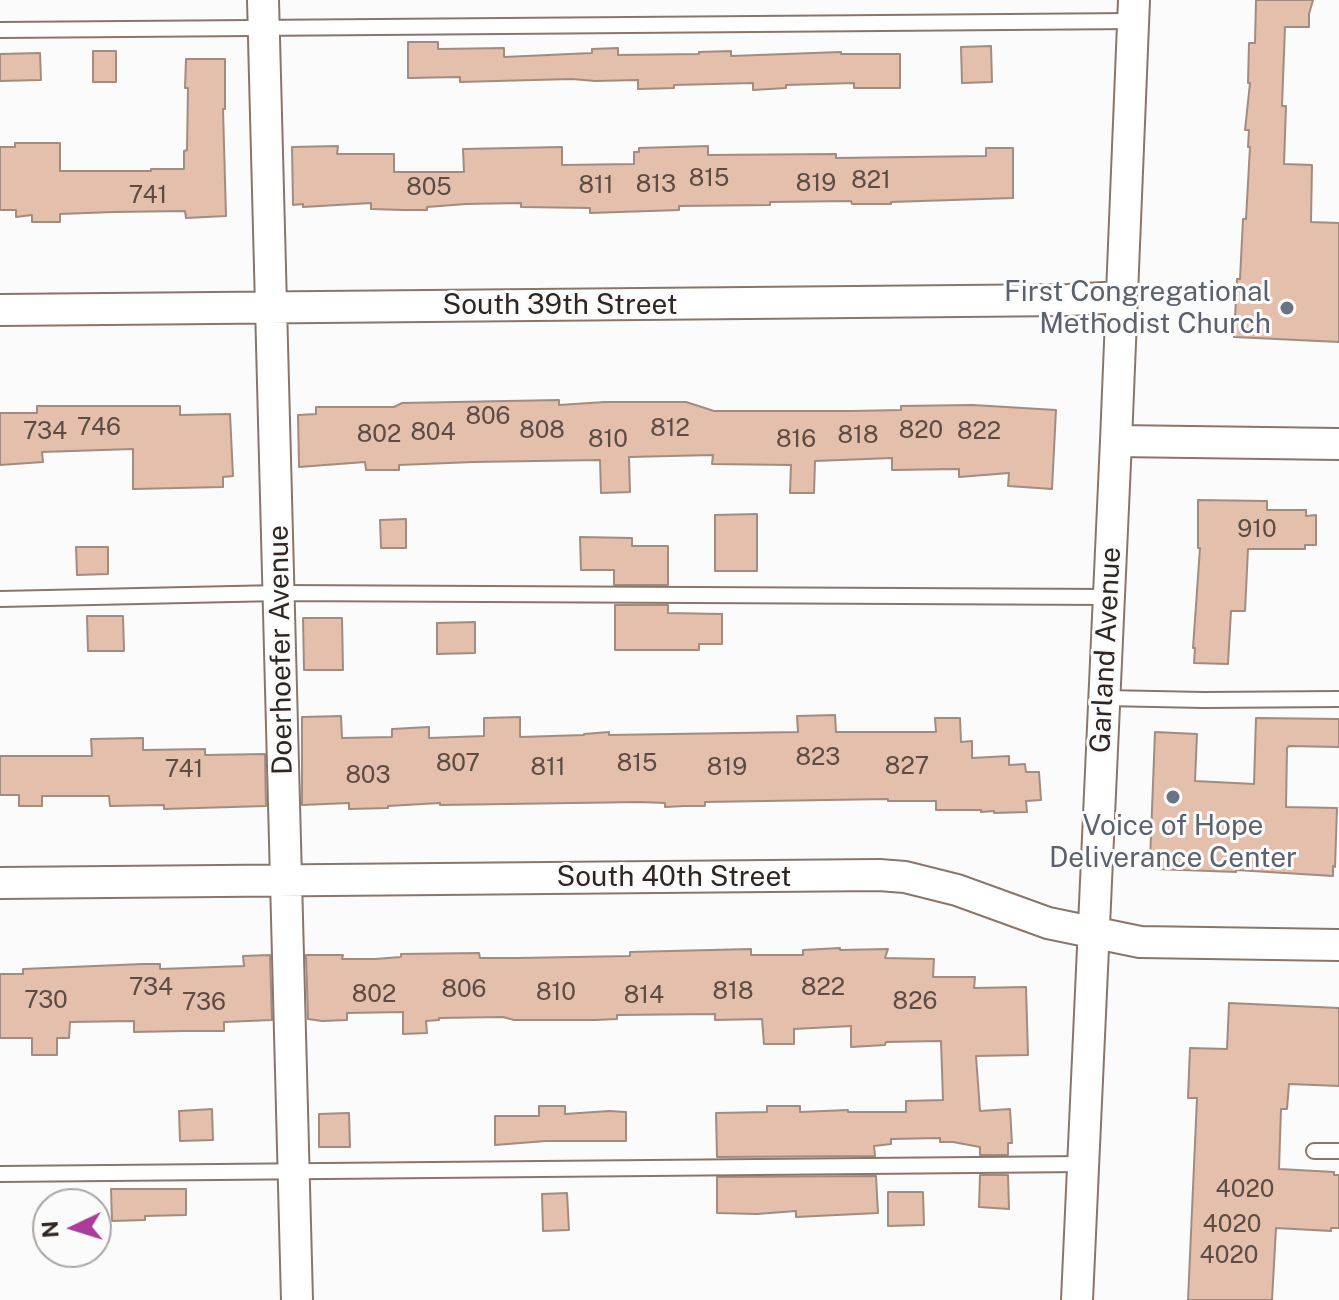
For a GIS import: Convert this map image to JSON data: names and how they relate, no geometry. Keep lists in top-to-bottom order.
{
  "streets": {
    "street": [
      "South 39th Street",
      "Doerhoefer Avenue",
      "Garland Avenue",
      "South 40th Street"
    ]
  },
  "crossings": [
    ["South 39th Street", "Doerhoefer Avenue"],
    ["South 39th Street", "Garland Avenue"],
    ["Doerhoefer Avenue", "South 40th Street"],
    ["Garland Avenue", "South 40th Street"]
  ],
  "places": ["First Congregational Methodist Church", "Voice of Hope Deliverance Center"],
  "house_numbers": [
    "815",
    "821",
    "819",
    "813",
    "811",
    "805",
    "741",
    "806",
    "746",
    "812",
    "808",
    "820",
    "734",
    "822",
    "804",
    "802",
    "818",
    "810",
    "816",
    "910",
    "823",
    "807",
    "815",
    "827",
    "811",
    "819",
    "741",
    "803",
    "734",
    "822",
    "806",
    "818",
    "810",
    "802",
    "814",
    "730",
    "826",
    "736",
    "4020",
    "4020",
    "4020"
  ],
  "north": "left"
}
